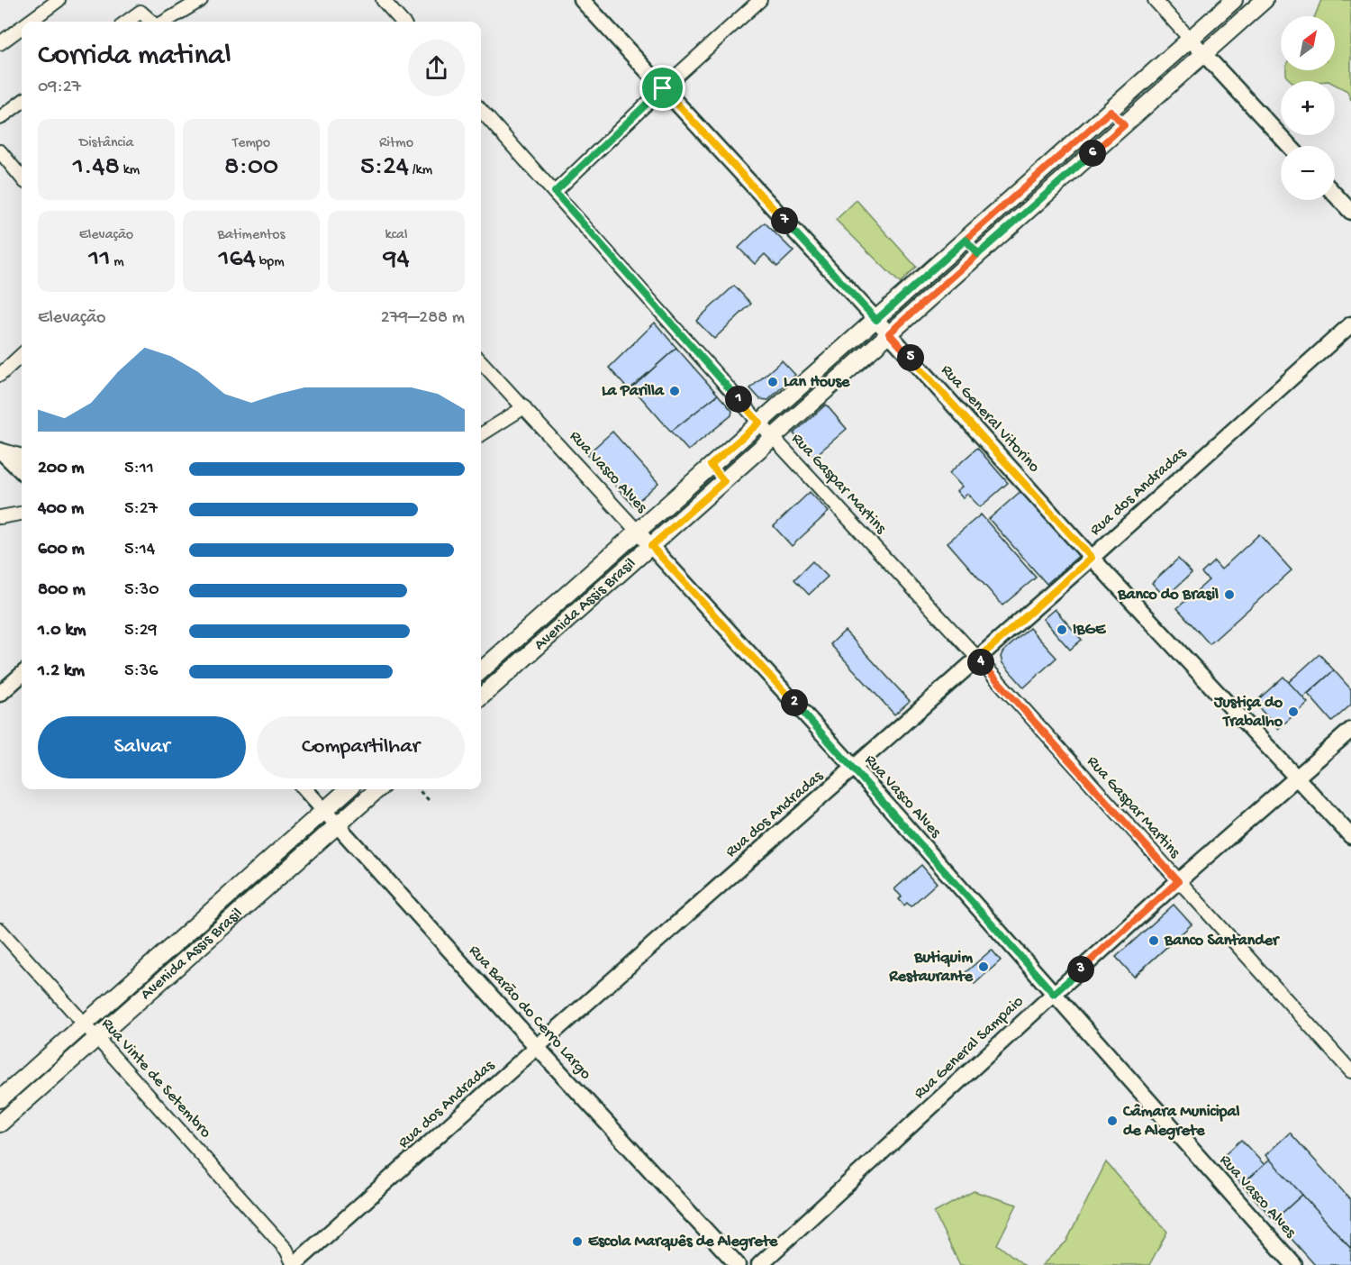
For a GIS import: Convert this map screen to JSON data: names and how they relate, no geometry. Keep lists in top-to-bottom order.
{
  "streets": {
    "main road": ["Avenida Assis Brasil"],
    "street": [
      "Rua General Vitorino",
      "Rua Vasco Alves",
      "Rua Gaspar Martins",
      "Rua dos Andradas",
      "Rua Barão do Cerro Largo",
      "Rua General Sampaio",
      "Rua Vinte de Setembro"
    ]
  },
  "crossings": [
    ["Rua General Vitorino", "Rua dos Andradas"],
    ["Rua General Vitorino", "Avenida Assis Brasil"],
    ["Rua General Vitorino", "Rua General Sampaio"],
    ["Rua Vasco Alves", "Rua dos Andradas"],
    ["Rua Vasco Alves", "Avenida Assis Brasil"],
    ["Rua Vasco Alves", "Rua General Sampaio"],
    ["Rua Gaspar Martins", "Rua dos Andradas"],
    ["Rua Gaspar Martins", "Avenida Assis Brasil"],
    ["Rua Gaspar Martins", "Rua General Sampaio"],
    ["Rua dos Andradas", "Rua Barão do Cerro Largo"],
    ["Rua dos Andradas", "Rua Vinte de Setembro"],
    ["Avenida Assis Brasil", "Rua Barão do Cerro Largo"],
    ["Avenida Assis Brasil", "Rua Vinte de Setembro"]
  ],
  "places": [
    "Lan House",
    "La Parilla",
    "Banco do Brasil",
    "IBGE",
    "Justiça do Trabalho",
    "Banco Santander",
    "Butiquim Restaurante",
    "Câmara Municipal de Alegrete",
    "Escola Marquês de Alegrete"
  ],
  "north": "top right",
  "page": {
    "map_buttons": ["+", "−"],
    "heading": ["Corrida matinal", "09:27"],
    "stats": [
      ["Distância", "1.48 km"],
      ["Tempo", "8:00"],
      ["Ritmo", "5:24 /km"],
      ["Elevação", "11 m"],
      ["Batimentos", "164 bpm"],
      ["kcal", "94"]
    ],
    "pins": [
      "6",
      "7",
      "5",
      "1",
      "4",
      "2",
      "3"
    ],
    "chart": ["Elevação", "279–288 m"],
    "list": [
      {
        "name": "200 m",
        "note": "5:11"
      },
      {
        "name": "400 m",
        "note": "5:27"
      },
      {
        "name": "600 m",
        "note": "5:14"
      },
      {
        "name": "800 m",
        "note": "5:30"
      },
      {
        "name": "1.0 km",
        "note": "5:29"
      },
      {
        "name": "1.2 km",
        "note": "5:36"
      }
    ],
    "buttons": ["Salvar", "Compartilhar"]
  }
}
